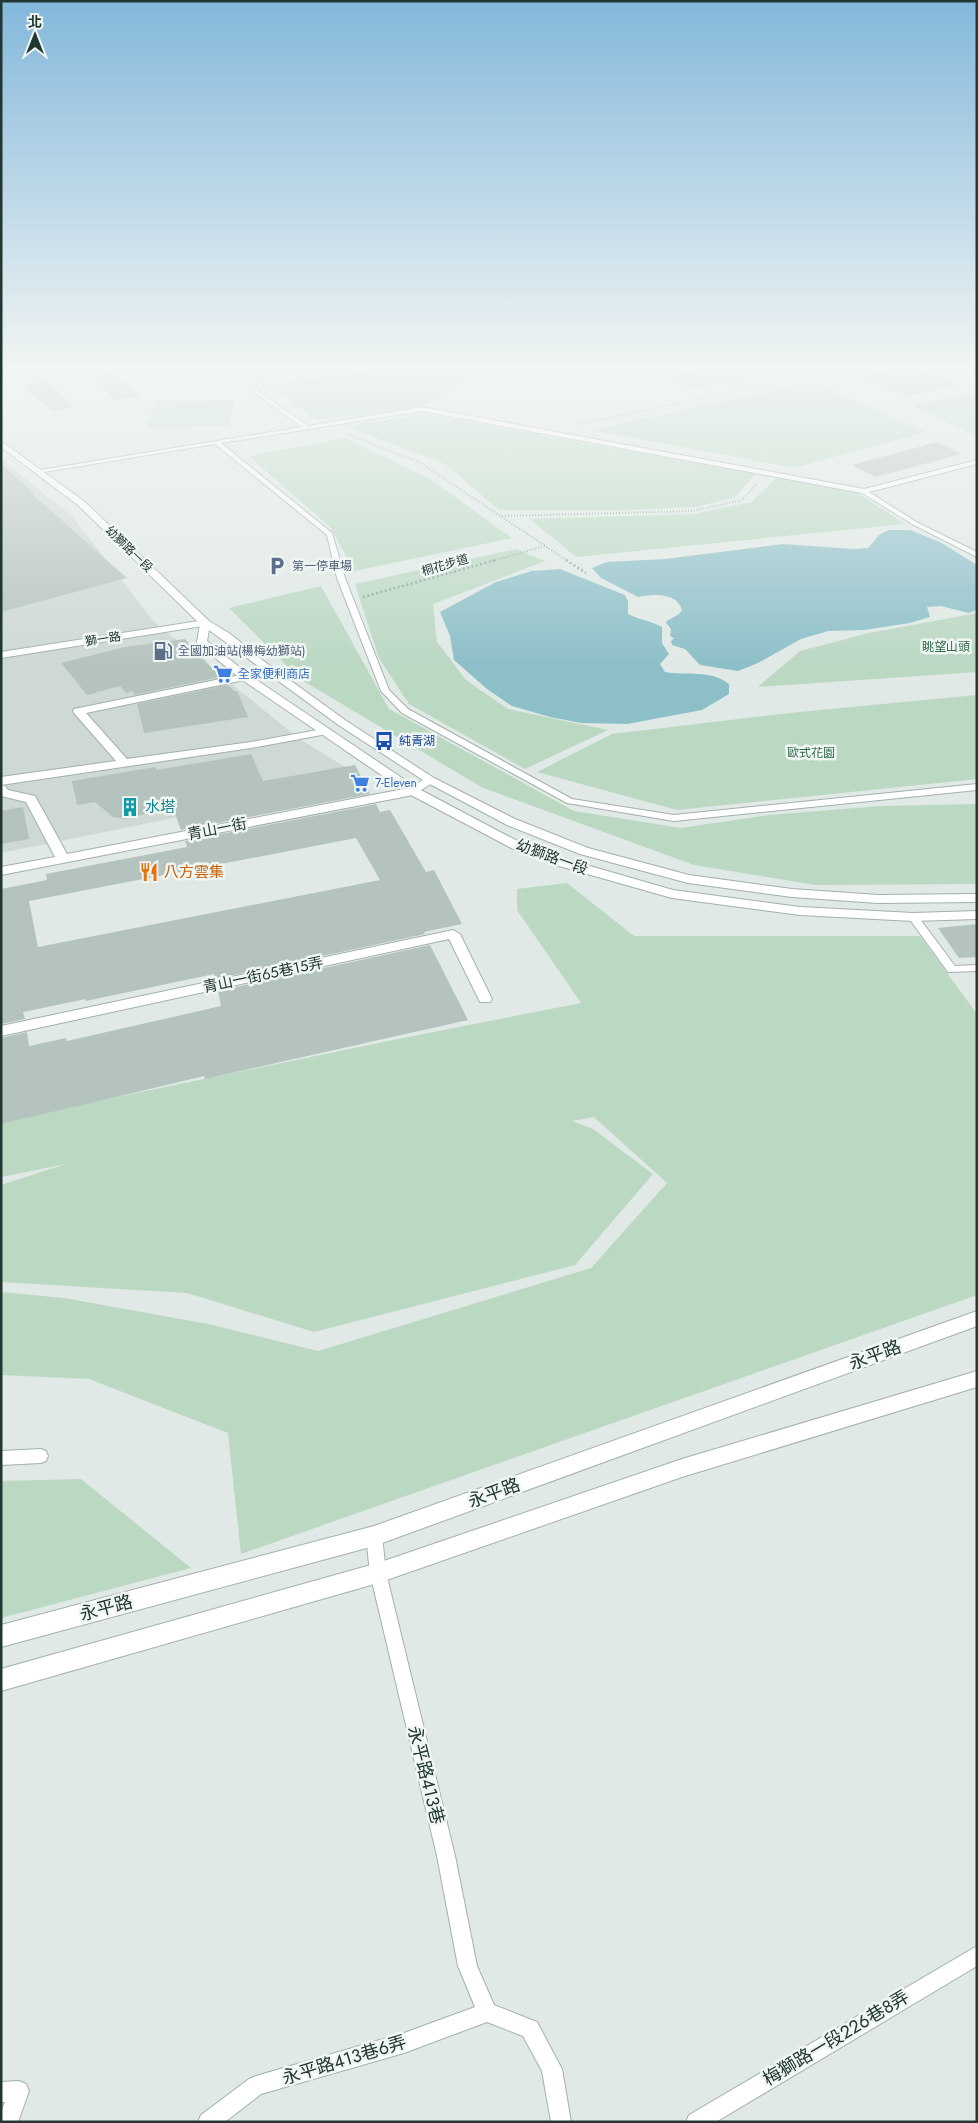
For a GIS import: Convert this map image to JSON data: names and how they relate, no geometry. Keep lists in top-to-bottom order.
{
  "streets": {
    "street": [
      "幼獅路一段",
      "獅一路",
      "青山一街",
      "青山一街65巷15弄",
      "永平路"
    ],
    "lane": ["永平路413巷", "梅獅路一段226巷8弄", "永平路413巷6弄"],
    "path": ["桐花步道"]
  },
  "crossings": [
    ["幼獅路一段", "獅一路"],
    ["幼獅路一段", "青山一街"],
    ["永平路", "永平路413巷"],
    ["永平路413巷", "永平路413巷6弄"]
  ],
  "parks": ["眺望山頭", "歐式花園"],
  "places": {
    "parking": ["第一停車場"],
    "fuel station": ["全國加油站(楊梅幼獅站)"],
    "supermarket": ["全家便利商店", "7-Eleven"],
    "bus stop": ["純青湖"],
    "building": ["水塔"],
    "restaurant": ["八方雲集"]
  },
  "north": "top"
}
